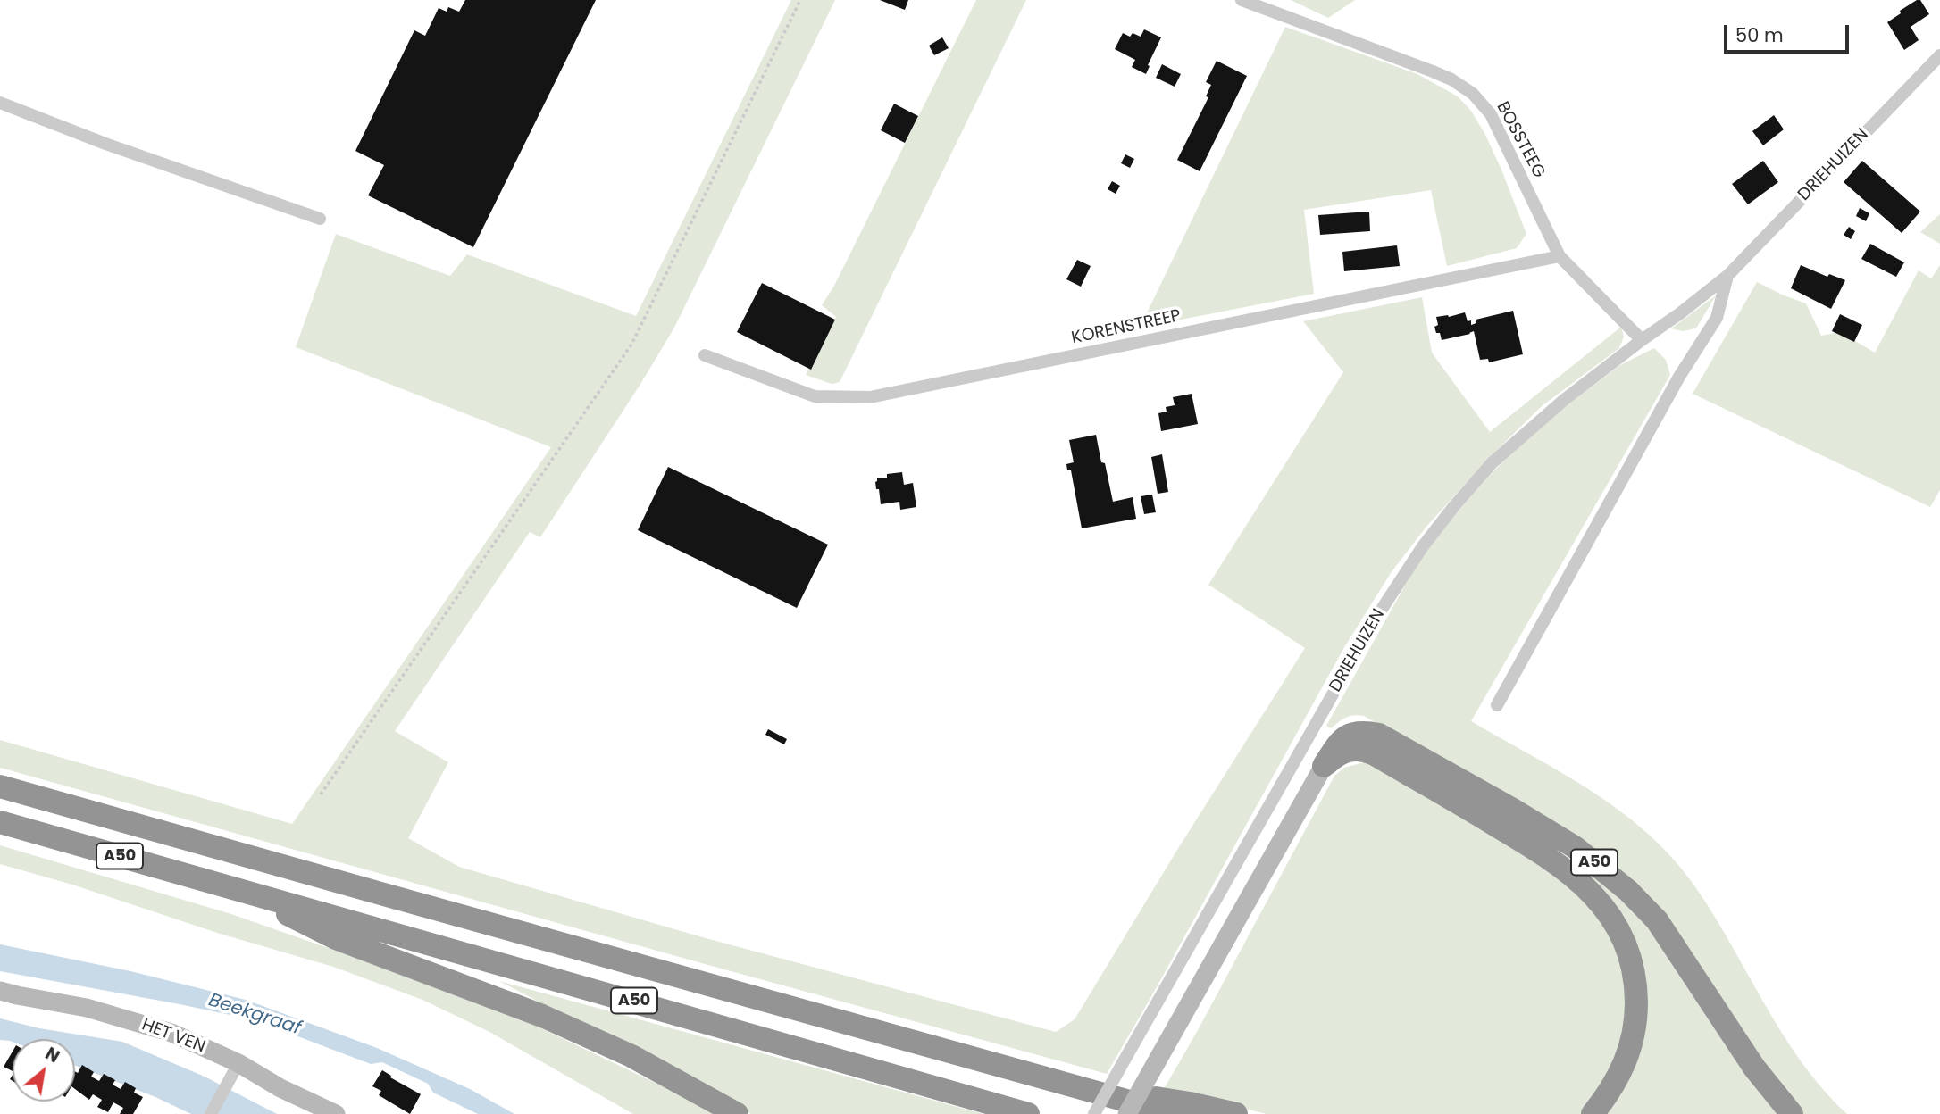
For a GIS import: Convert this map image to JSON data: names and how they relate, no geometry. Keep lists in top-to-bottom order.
{
  "streets": {
    "highway": ["A50"],
    "main road": ["HET VEN"],
    "street": ["BOSSTEEG", "DRIEHUIZEN", "KORENSTREEP"]
  },
  "crossings": [
    ["BOSSTEEG", "DRIEHUIZEN"],
    ["BOSSTEEG", "KORENSTREEP"]
  ],
  "water": ["Beekgraaf"],
  "scale_bar": "50 m",
  "north": "top right"
}
